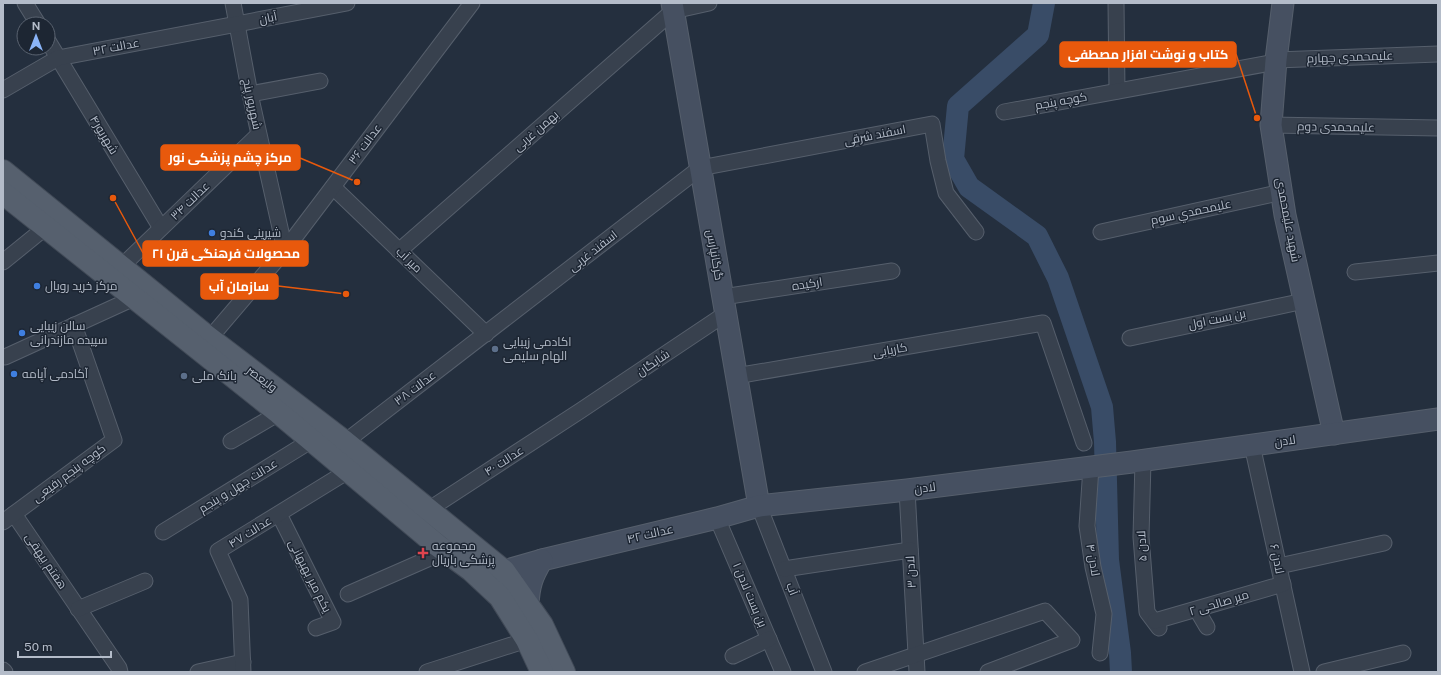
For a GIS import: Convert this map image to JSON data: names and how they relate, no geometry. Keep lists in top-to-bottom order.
{
  "streets": {
    "main road": [
      "شهید علیمحمدی",
      "گرگانپارس",
      "ولیعصر",
      "لادن",
      "عدالت ۴۲"
    ],
    "street": [
      "آبان",
      "عدالت ۳۲",
      "علیمحمدی چهارم",
      "کوچه پنجم",
      "شهریور پنج",
      "علیمحمدی دوم",
      "بهمن غربی",
      "شهریور۴",
      "اسفند شرقی",
      "عدالت ۳۶",
      "عدالت ۳۴",
      "عليمحمدي سوم",
      "اسفند غربی",
      "میر آب",
      "ارکیده",
      "بن بست اول",
      "کاریابی",
      "شایگان",
      "عدالت ۳۸",
      "عدالت ۴۰",
      "کوچه پنجم رفیعی",
      "عدالت چهل و پنجم",
      "عدالت ۴۷",
      "۵ لادن",
      "۶ لادن",
      "۴ لادن",
      "هفتم بیهقی",
      "۳ لادن",
      "یکم میر بهبهانی",
      "آب",
      "۱ بن بست لادن",
      "۲ میر صالحی"
    ]
  },
  "crossings": [
    ["آبان", "عدالت ۳۲"],
    ["آبان", "شهریور پنج"],
    ["عدالت ۳۲", "شهریور پنج"],
    ["عدالت ۳۲", "شهریور۴"],
    ["علیمحمدی چهارم", "کوچه پنجم"],
    ["علیمحمدی چهارم", "شهید علیمحمدی"],
    ["شهریور پنج", "عدالت ۳۶"],
    ["شهریور پنج", "عدالت ۳۴"],
    ["علیمحمدی دوم", "شهید علیمحمدی"],
    ["بهمن غربی", "گرگانپارس"],
    ["بهمن غربی", "میر آب"],
    ["شهریور۴", "عدالت ۳۴"],
    ["اسفند شرقی", "اسفند غربی"],
    ["اسفند شرقی", "گرگانپارس"],
    ["عدالت ۳۶", "میر آب"],
    ["عدالت ۳۶", "ولیعصر"],
    ["عدالت ۳۴", "ولیعصر"],
    ["عليمحمدي سوم", "شهید علیمحمدی"],
    ["شهید علیمحمدی", "بن بست اول"],
    ["شهید علیمحمدی", "لادن"],
    ["اسفند غربی", "گرگانپارس"],
    ["اسفند غربی", "میر آب"],
    ["اسفند غربی", "عدالت ۳۸"],
    ["گرگانپارس", "ارکیده"],
    ["گرگانپارس", "کاریابی"],
    ["گرگانپارس", "شایگان"],
    ["گرگانپارس", "لادن"],
    ["گرگانپارس", "عدالت ۴۲"],
    ["گرگانپارس", "آب"],
    ["میر آب", "عدالت ۳۸"],
    ["ارکیده", "شایگان"],
    ["شایگان", "عدالت ۴۰"],
    ["ولیعصر", "عدالت ۳۸"],
    ["ولیعصر", "عدالت ۴۰"],
    ["ولیعصر", "عدالت چهل و پنجم"],
    ["ولیعصر", "عدالت ۴۷"],
    ["ولیعصر", "عدالت ۴۲"],
    ["لادن", "عدالت ۴۲"],
    ["لادن", "۵ لادن"],
    ["لادن", "۶ لادن"],
    ["لادن", "۴ لادن"],
    ["لادن", "۳ لادن"],
    ["لادن", "آب"],
    ["کوچه پنجم رفیعی", "هفتم بیهقی"],
    ["عدالت ۴۷", "یکم میر بهبهانی"],
    ["عدالت ۴۲", "آب"],
    ["عدالت ۴۲", "۱ بن بست لادن"],
    ["۵ لادن", "۲ میر صالحی"],
    ["۶ لادن", "۲ میر صالحی"]
  ],
  "places": {
    "other": [
      "کتاب و نوشت افزار مصطفی",
      "مرکز چشم پزشکی نور",
      "محصولات فرهنگی قرن ۲۱",
      "شیرینی کندو",
      "مرکز خرید رویال",
      "سازمان آب",
      "سالن زیبایی سپیده مازندرانی",
      "اکادمی زیبایی الهام سلیمی",
      "آکادمی آپامه",
      "بانک ملی"
    ],
    "health": ["مجموعه پزشکی باریال"]
  },
  "scale_bar": "50 m",
  "north": "top"
}
